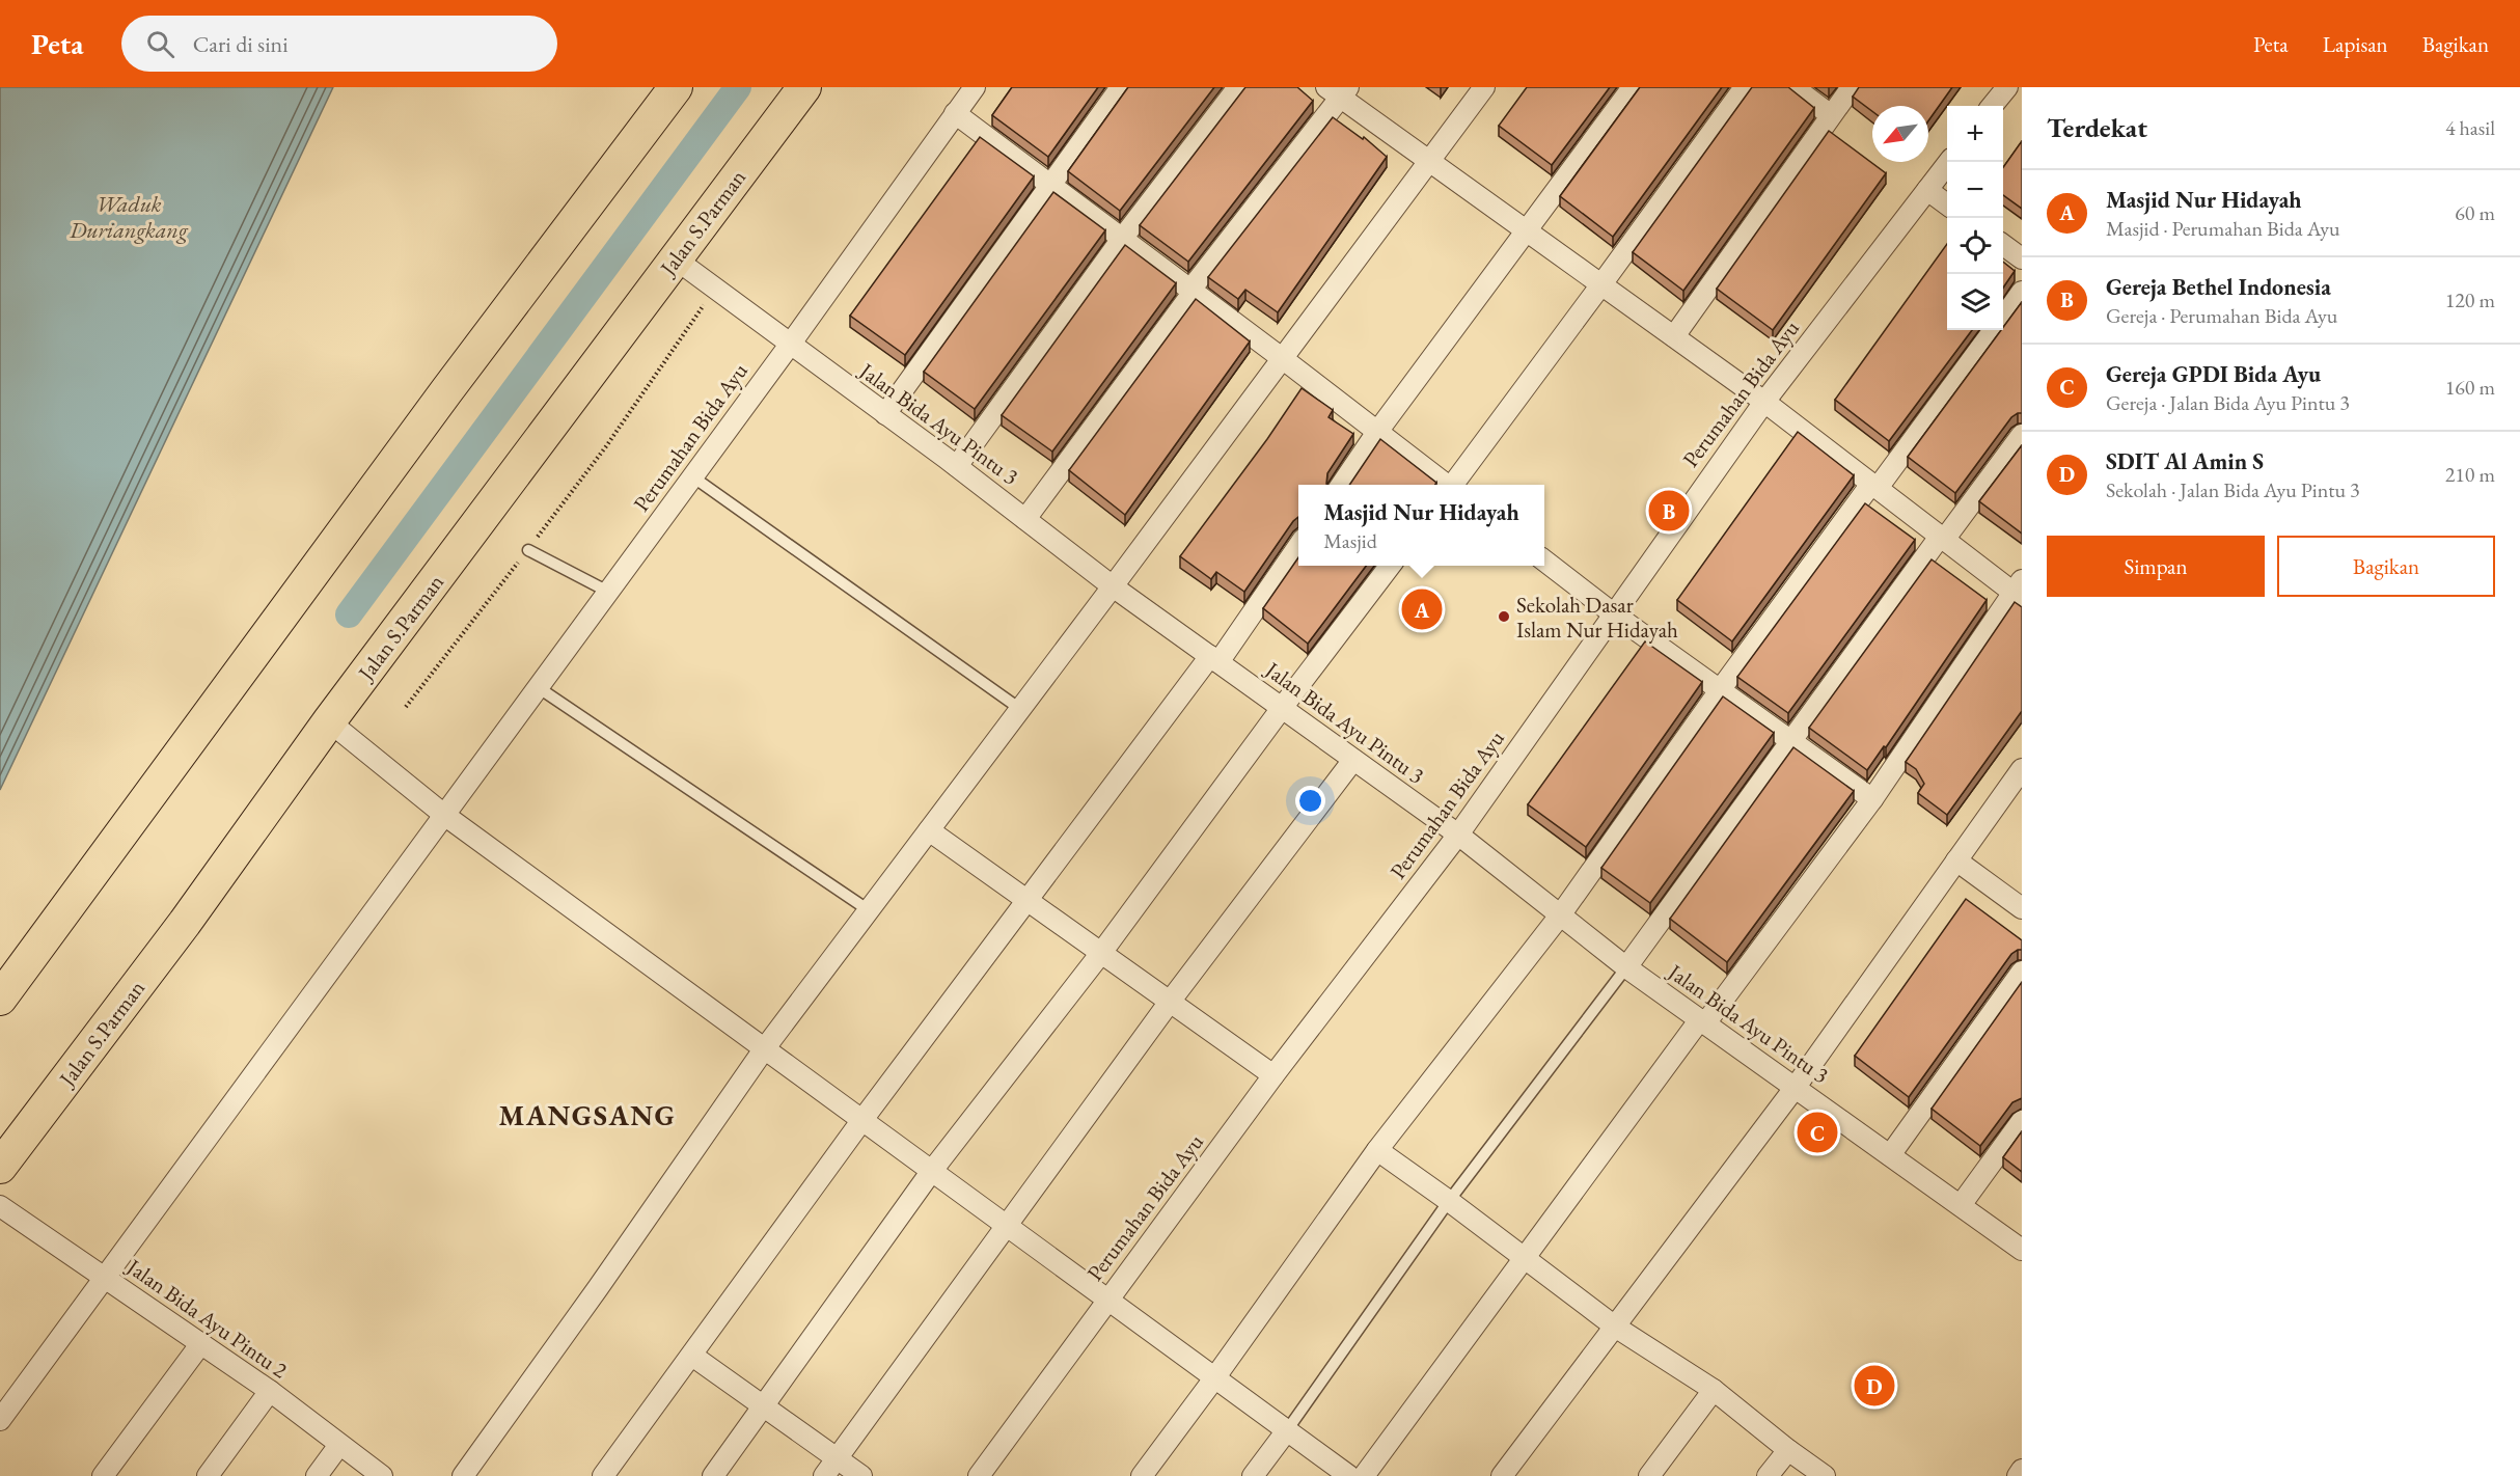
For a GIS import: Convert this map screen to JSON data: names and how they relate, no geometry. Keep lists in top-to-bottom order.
{
  "streets": {
    "main road": ["Jalan S.Parman"],
    "street": ["Perumahan Bida Ayu", "Jalan Bida Ayu Pintu 3", "Jalan Bida Ayu Pintu 2"]
  },
  "crossings": [
    ["Jalan S.Parman", "Jalan Bida Ayu Pintu 3"],
    ["Perumahan Bida Ayu", "Jalan Bida Ayu Pintu 3"],
    ["Perumahan Bida Ayu", "Jalan Bida Ayu Pintu 2"]
  ],
  "districts": ["MANGSANG"],
  "water": ["Waduk Duriangkang"],
  "places": ["Sekolah Dasar Islam Nur Hidayah"],
  "north": "bottom left",
  "page": {
    "header": "Peta",
    "search": "Cari di sini",
    "nav": ["Peta", "Lapisan", "Bagikan"],
    "heading": ["Terdekat", "4 hasil"],
    "map_buttons": ["+", "−"],
    "list": [
      {
        "mark": "A",
        "name": "Masjid Nur Hidayah",
        "note": "Masjid · Perumahan Bida Ayu",
        "value": "60 m"
      },
      {
        "mark": "B",
        "name": "Gereja Bethel Indonesia",
        "note": "Gereja · Perumahan Bida Ayu",
        "value": "120 m"
      },
      {
        "mark": "C",
        "name": "Gereja GPDI Bida Ayu",
        "note": "Gereja · Jalan Bida Ayu Pintu 3",
        "value": "160 m"
      },
      {
        "mark": "D",
        "name": "SDIT Al Amin S",
        "note": "Sekolah · Jalan Bida Ayu Pintu 3",
        "value": "210 m"
      }
    ],
    "popup": ["Masjid Nur Hidayah", "Masjid"],
    "pins": [
      "B",
      "A",
      "C",
      "D"
    ],
    "buttons": ["Simpan", "Bagikan"]
  }
}
